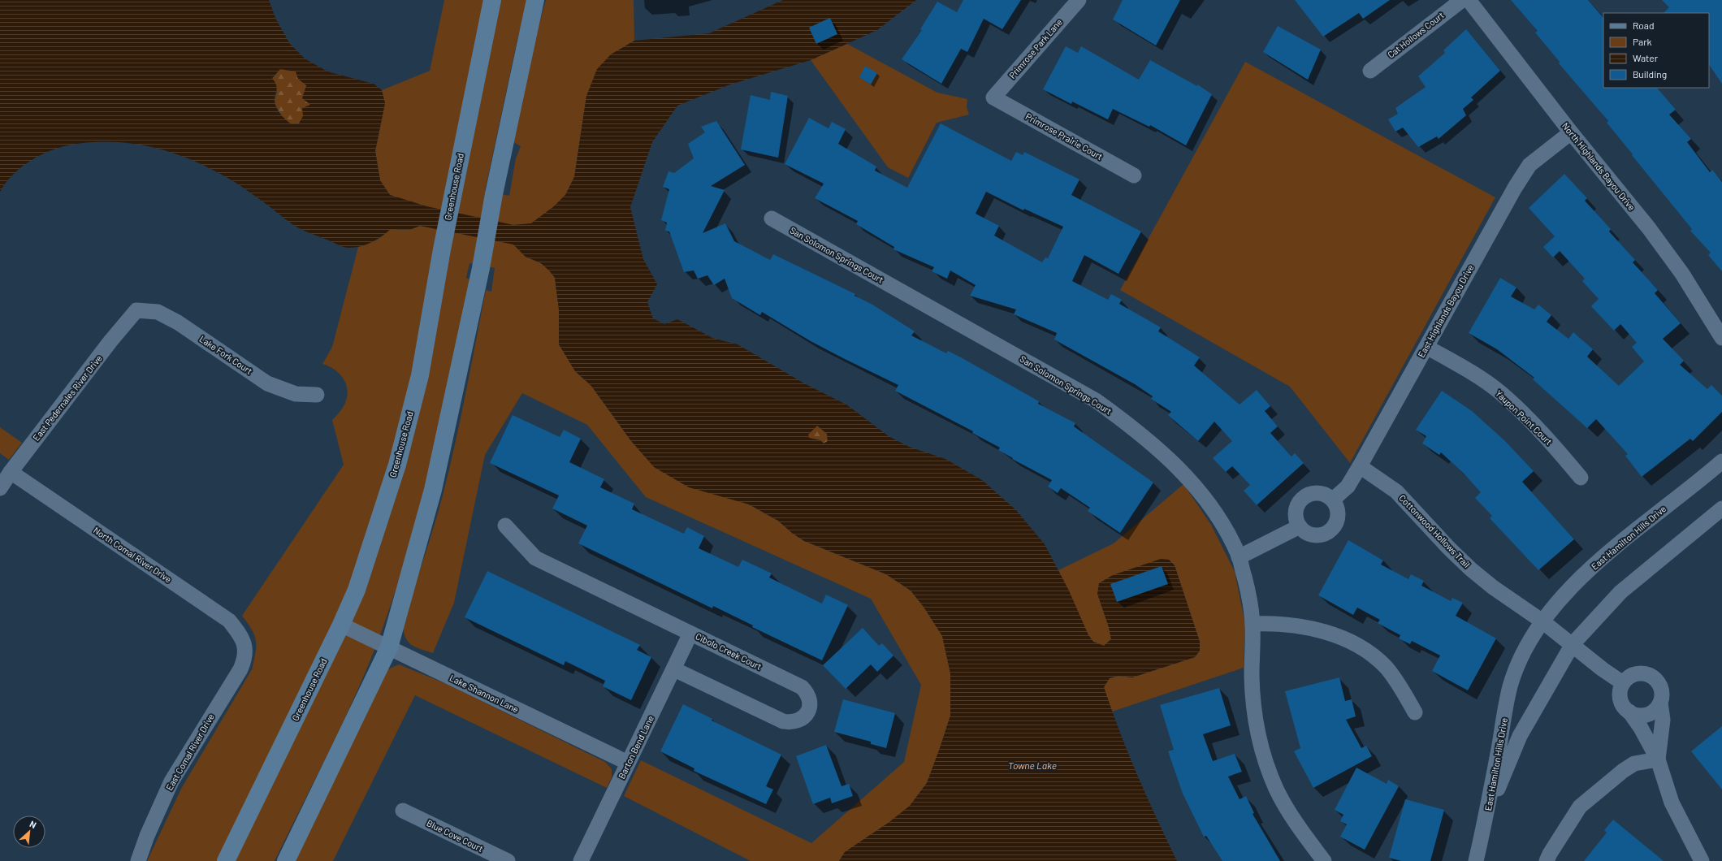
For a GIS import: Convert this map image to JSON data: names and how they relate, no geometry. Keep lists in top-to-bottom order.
{
  "streets": {
    "main road": ["Greenhouse Road"],
    "street": [
      "Cat Hollows Court",
      "Primrose Park Lane",
      "Primrose Prairie Court",
      "North Highlands Bayou Drive",
      "San Solomon Springs Court",
      "East Highlands Bayou Drive",
      "Lake Fork Court",
      "East Pedernales River Drive",
      "Yaupon Point Court",
      "Cottonwood Hollows Trail",
      "East Hamilton Hills Drive",
      "North Comal River Drive",
      "Cibolo Creek Court",
      "Lake Shannon Lane",
      "Barton Bend Lane",
      "East Comal River Drive",
      "Blue Cove Court"
    ]
  },
  "crossings": [
    ["Primrose Park Lane", "Primrose Prairie Court"],
    ["North Highlands Bayou Drive", "East Highlands Bayou Drive"],
    ["Greenhouse Road", "Lake Shannon Lane"],
    ["East Highlands Bayou Drive", "Yaupon Point Court"],
    ["East Highlands Bayou Drive", "Cottonwood Hollows Trail"],
    ["Lake Fork Court", "East Pedernales River Drive"],
    ["East Pedernales River Drive", "North Comal River Drive"],
    ["Cottonwood Hollows Trail", "East Hamilton Hills Drive"],
    ["North Comal River Drive", "East Comal River Drive"],
    ["Cibolo Creek Court", "Barton Bend Lane"],
    ["Lake Shannon Lane", "Barton Bend Lane"]
  ],
  "water": ["Towne Lake"],
  "legend": [
    "Road",
    "Park",
    "Water",
    "Building"
  ],
  "north": "top right"
}
